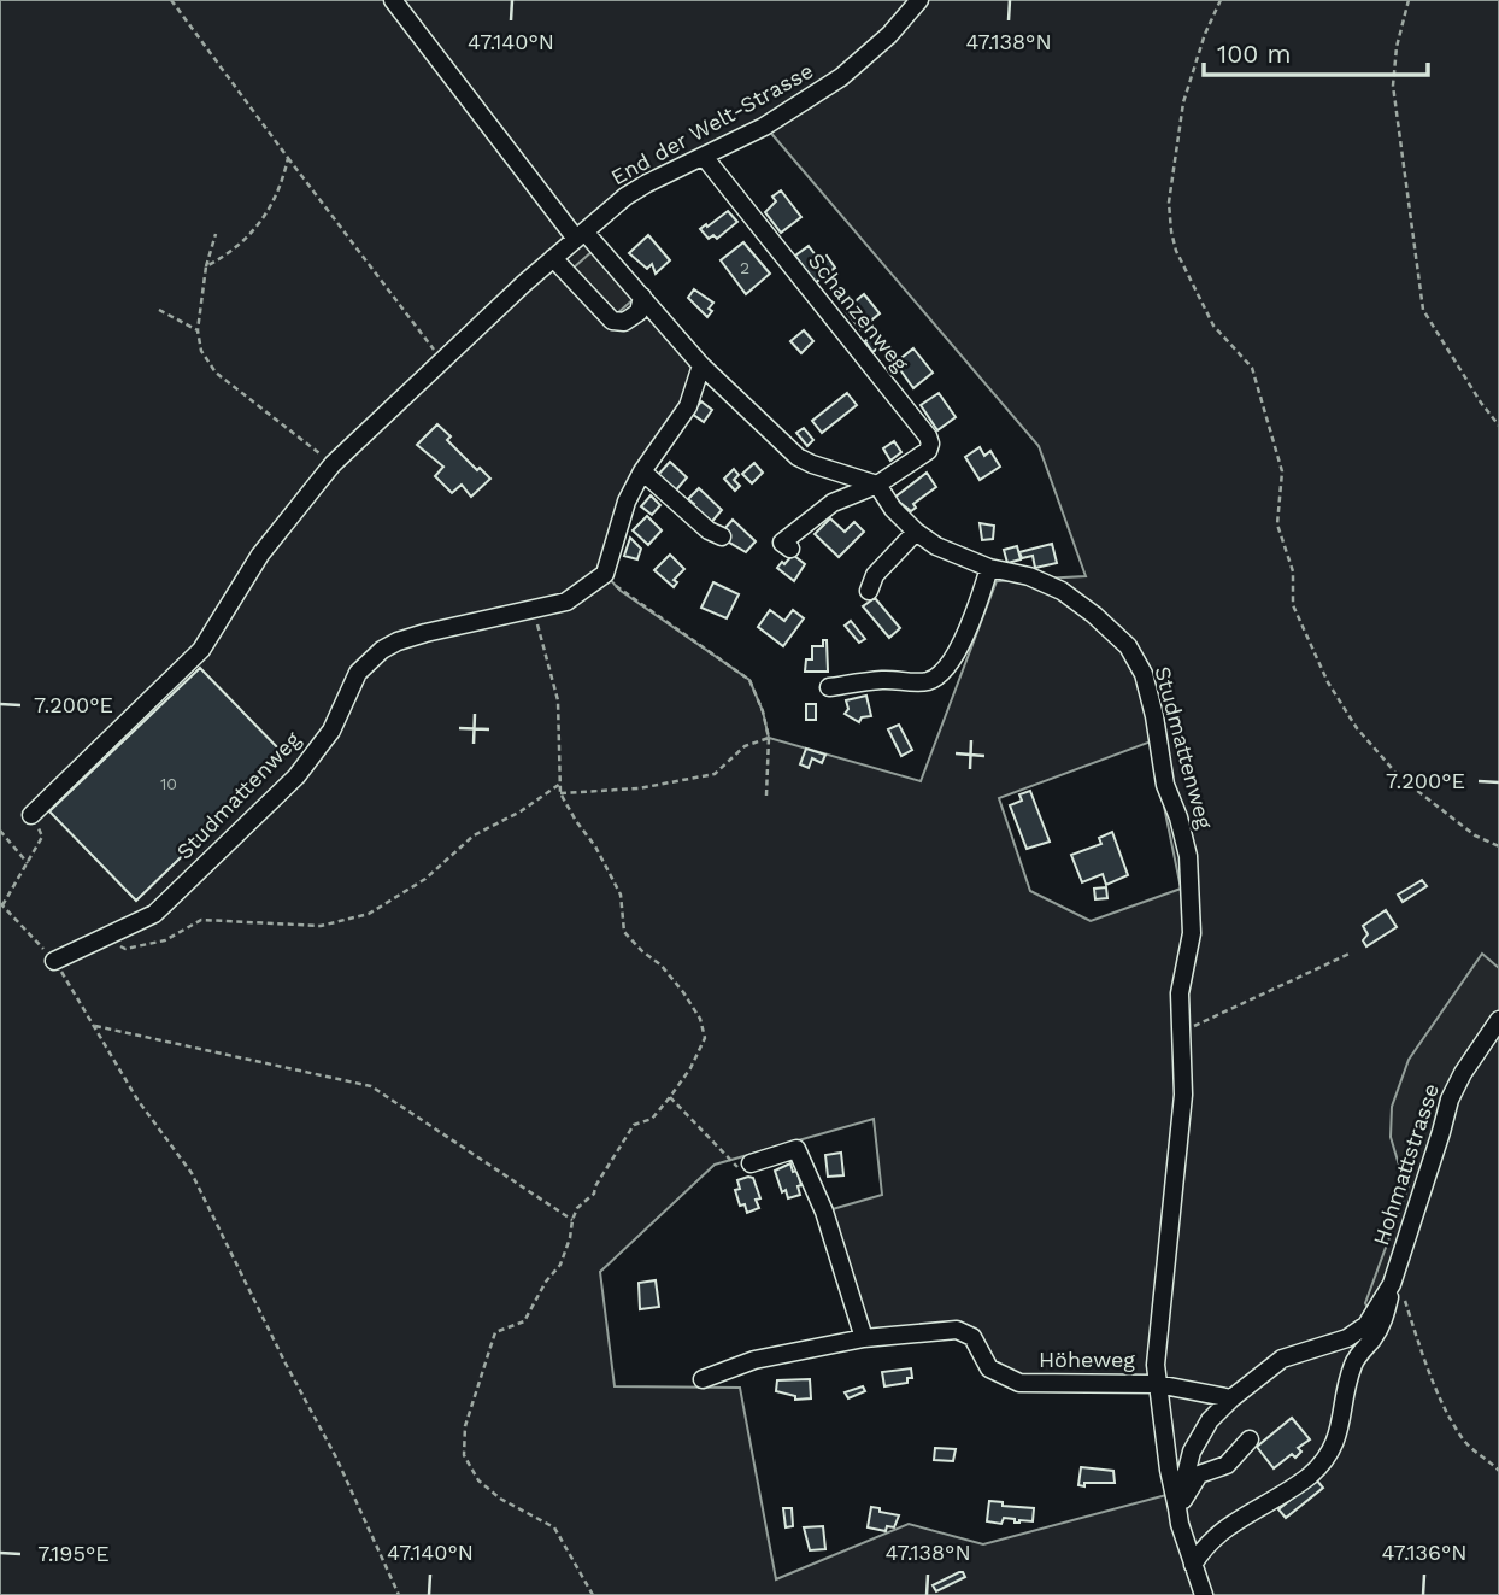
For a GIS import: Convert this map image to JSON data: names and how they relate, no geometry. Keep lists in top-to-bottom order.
{
  "streets": {
    "street": [
      "End der Welt-Strasse",
      "Schanzenweg",
      "Studmattenweg",
      "Hohmattstrasse",
      "Höheweg"
    ]
  },
  "crossings": [
    ["End der Welt-Strasse", "Schanzenweg"],
    ["Schanzenweg", "Studmattenweg"],
    ["Studmattenweg", "Hohmattstrasse"],
    ["Studmattenweg", "Höheweg"],
    ["Hohmattstrasse", "Höheweg"]
  ],
  "house_numbers": ["2", "10"],
  "scale_bar": "100 m",
  "coordinates": [
    "47.140°N",
    "47.138°N",
    "7.200°E",
    "47.136°N",
    "7.195°E"
  ]
}
